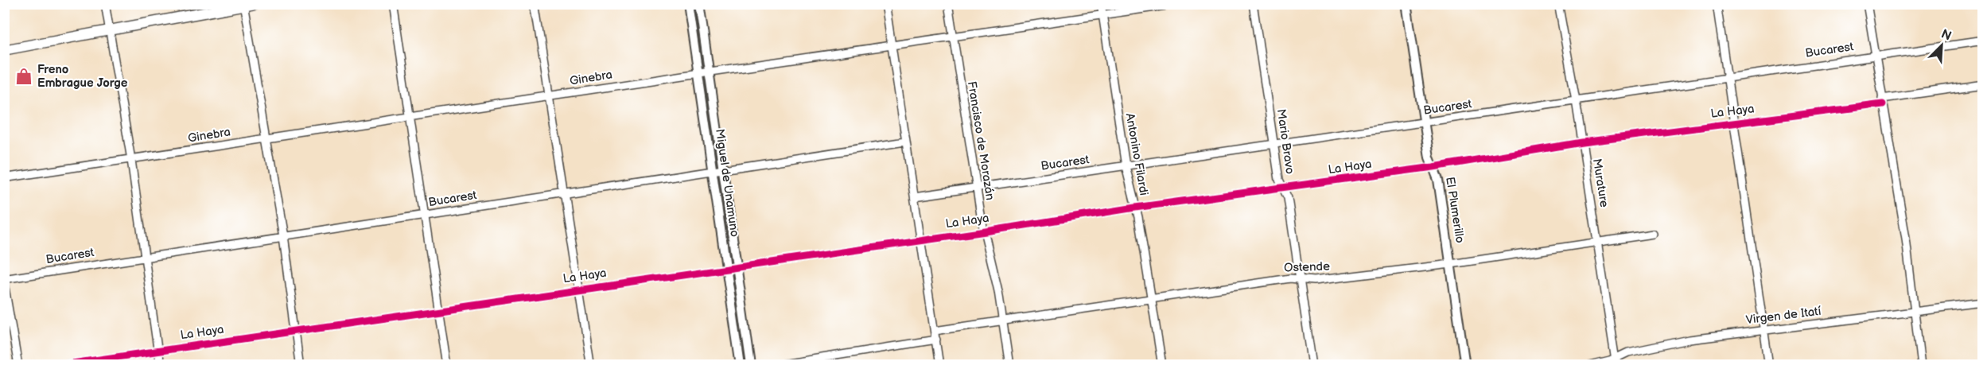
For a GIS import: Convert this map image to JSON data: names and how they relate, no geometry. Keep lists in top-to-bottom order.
{
  "streets": {
    "street": [
      "Bucarest",
      "Ginebra",
      "La Haya",
      "Francisco de Morazán",
      "Mario Bravo",
      "Antonino Filardi",
      "Miguel de Unamuno",
      "Murature",
      "El Plumerillo",
      "Ostende",
      "Virgen de Itatí"
    ]
  },
  "crossings": [
    ["Bucarest", "Francisco de Morazán"],
    ["Bucarest", "Mario Bravo"],
    ["Bucarest", "Antonino Filardi"],
    ["Bucarest", "Miguel de Unamuno"],
    ["Bucarest", "Murature"],
    ["Bucarest", "El Plumerillo"],
    ["Ginebra", "Francisco de Morazán"],
    ["Ginebra", "Antonino Filardi"],
    ["Ginebra", "Miguel de Unamuno"],
    ["La Haya", "Francisco de Morazán"],
    ["La Haya", "Mario Bravo"],
    ["La Haya", "Antonino Filardi"],
    ["La Haya", "Miguel de Unamuno"],
    ["La Haya", "Murature"],
    ["La Haya", "El Plumerillo"],
    ["Francisco de Morazán", "Ostende"],
    ["Mario Bravo", "Ostende"],
    ["Antonino Filardi", "Ostende"],
    ["Murature", "Ostende"],
    ["Murature", "Virgen de Itatí"],
    ["El Plumerillo", "Ostende"]
  ],
  "places": {
    "shop": ["Freno Embrague Jorge"]
  },
  "north": "top right"
}
